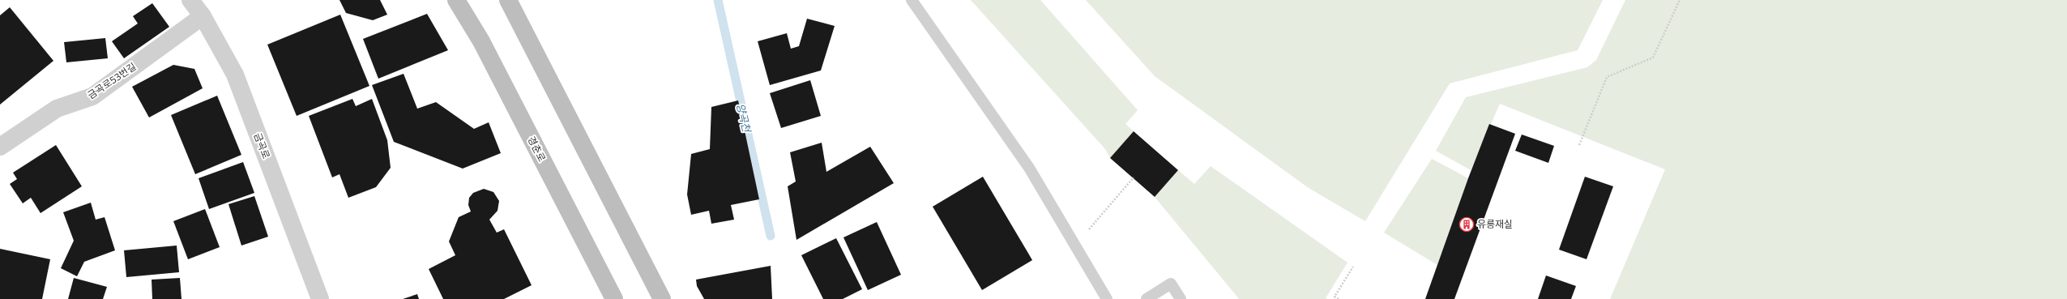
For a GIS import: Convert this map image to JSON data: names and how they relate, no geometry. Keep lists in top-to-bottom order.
{
  "streets": {
    "street": ["금곡로53번길", "금곡로", "경춘로"]
  },
  "crossings": [
    ["금곡로53번길", "금곡로"]
  ],
  "water": ["양곡천"],
  "places": {
    "building": ["유릉재실"]
  }
}
